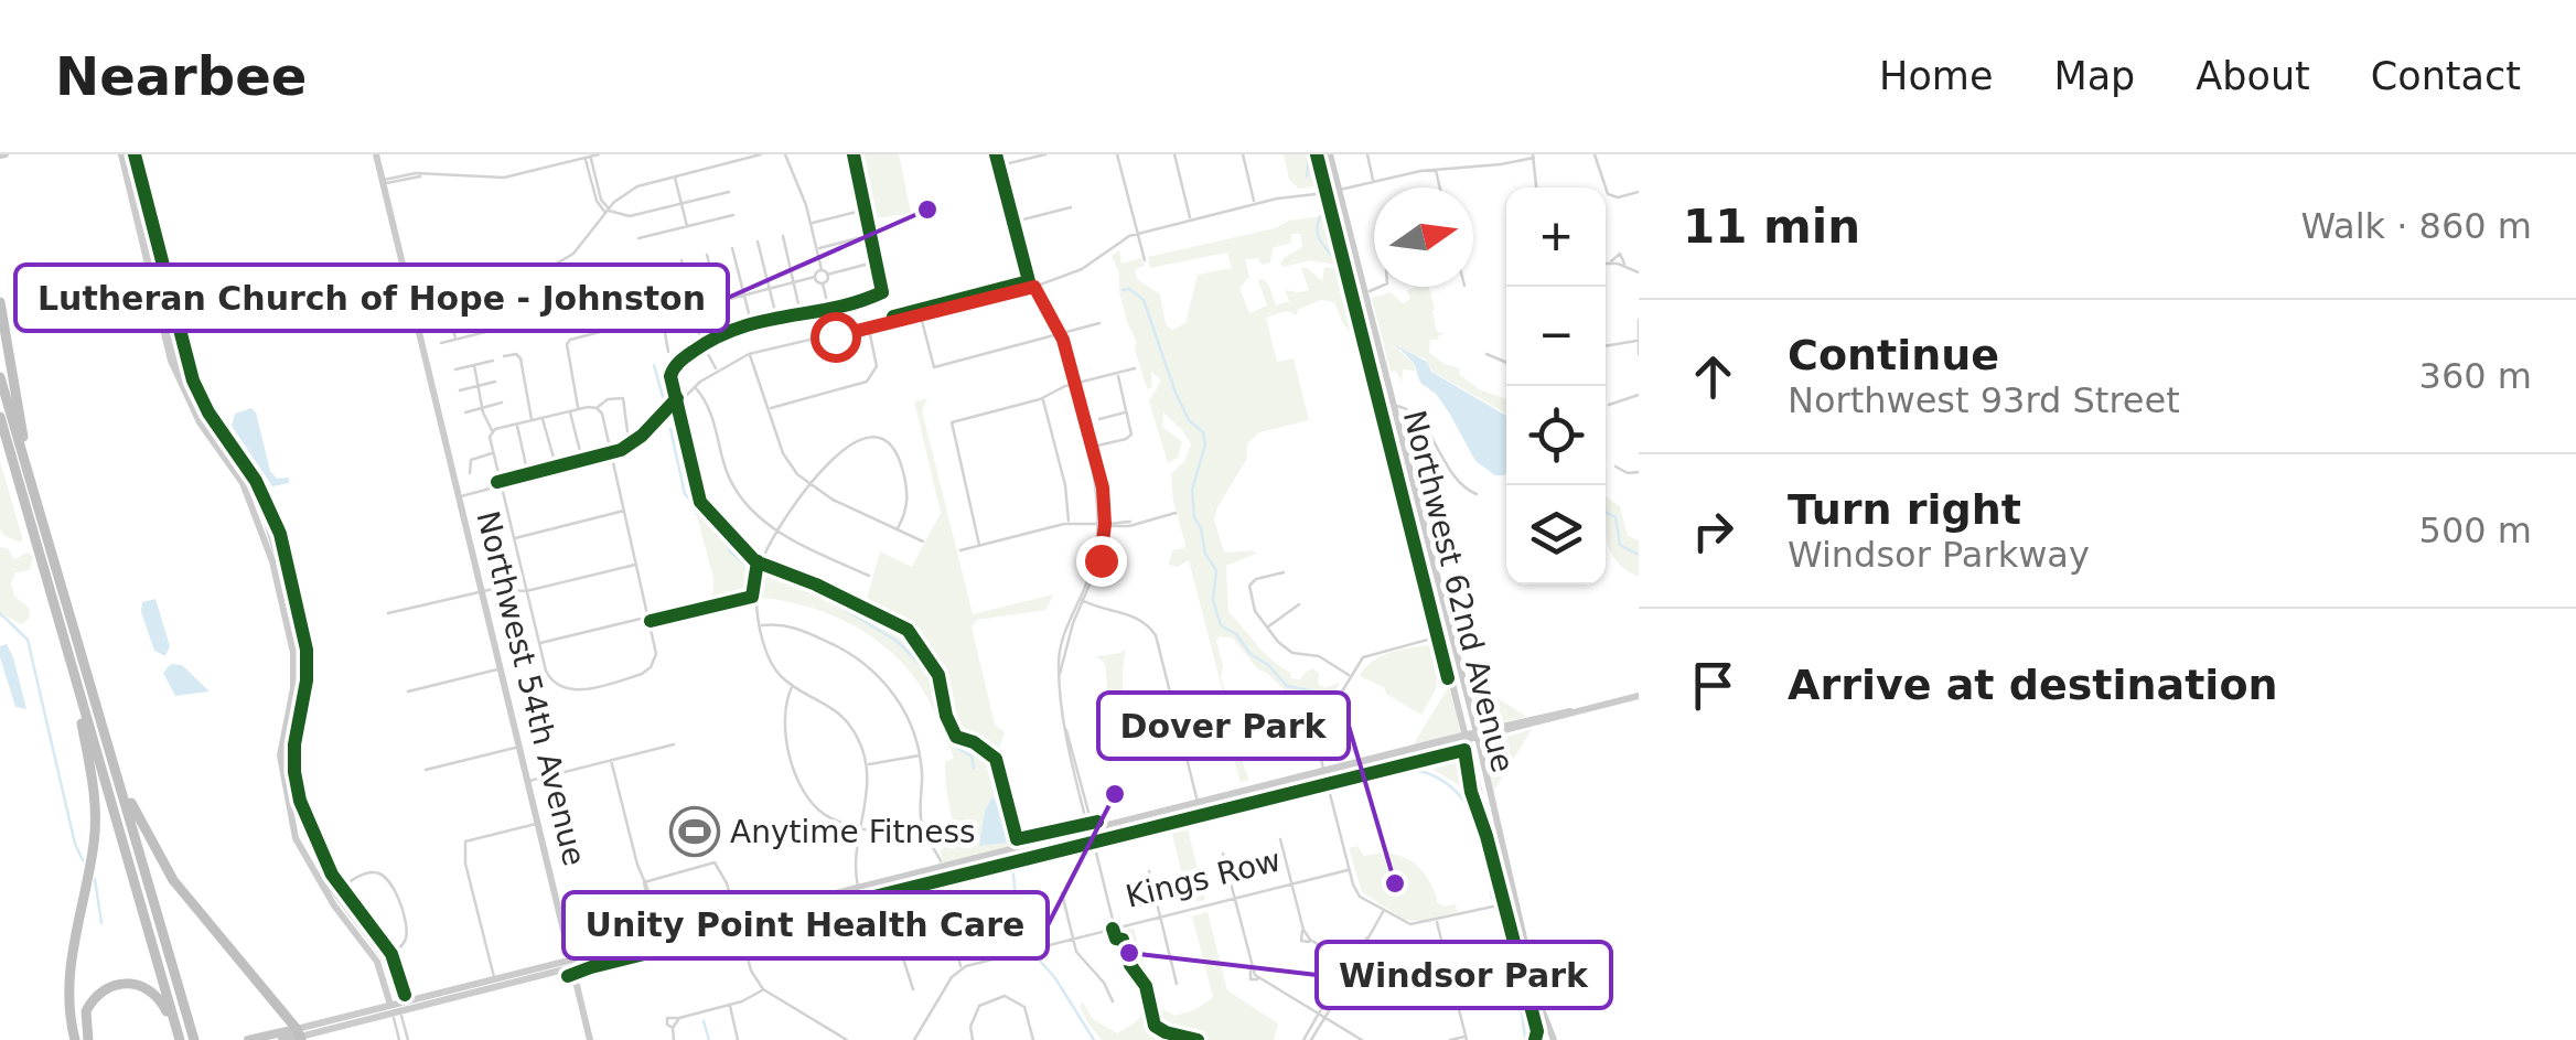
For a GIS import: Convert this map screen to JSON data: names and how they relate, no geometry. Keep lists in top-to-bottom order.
{
  "streets": {
    "street": ["Northwest 62nd Avenue", "Northwest 54th Avenue", "Kings Row"]
  },
  "places": {
    "other": [
      "Lutheran Church of Hope - Johnston",
      "Unity Point Health Care",
      "Dover Park",
      "Windsor Park"
    ],
    "sports": ["Anytime Fitness"]
  },
  "north": "right",
  "page": {
    "header": "Nearbee",
    "nav": [
      "Home",
      "Map",
      "About",
      "Contact"
    ],
    "heading": ["11 min", "Walk · 860 m"],
    "map_buttons": ["+", "−"],
    "list": [
      ["Continue", "Northwest 93rd Street", "360 m"],
      ["Turn right", "Windsor Parkway", "500 m"],
      "Arrive at destination"
    ]
  }
}
